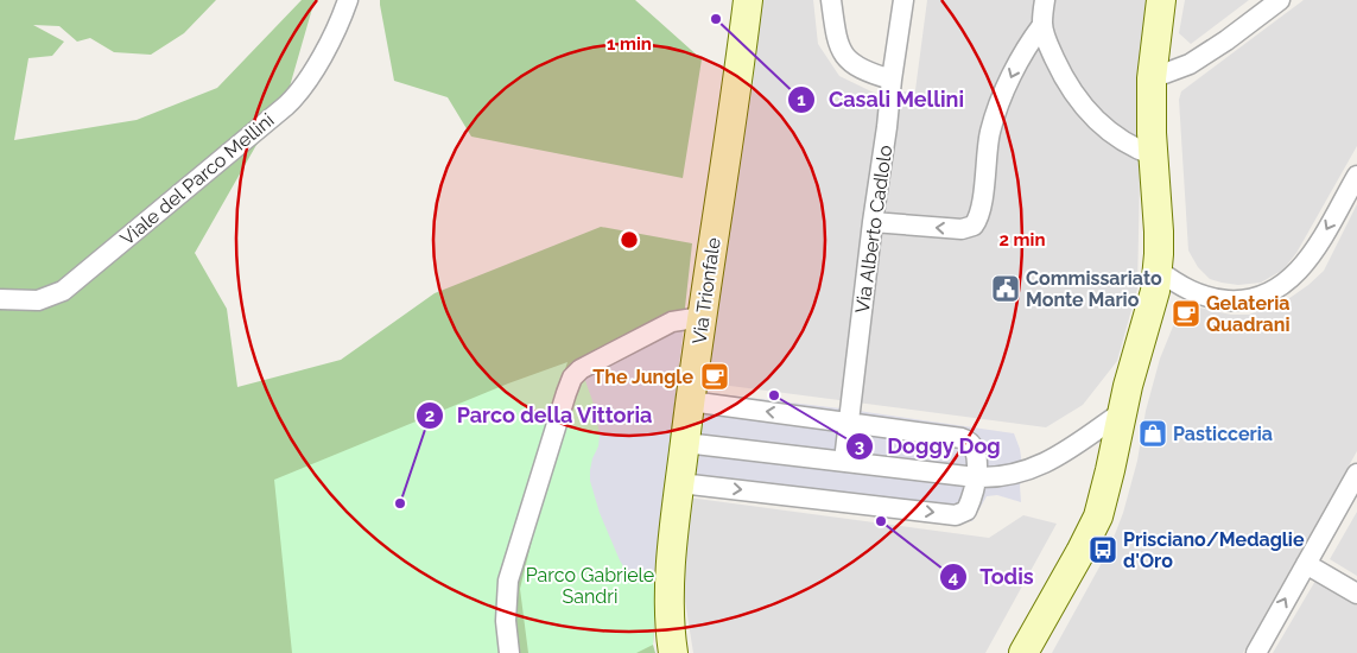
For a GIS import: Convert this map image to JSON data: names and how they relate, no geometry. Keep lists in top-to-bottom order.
{
  "streets": {
    "main road": ["Via Trionfale"],
    "street": ["Viale del Parco Mellini", "Via Alberto Cadlolo"]
  },
  "parks": ["Parco Gabriele Sandri"],
  "places": {
    "other": [
      "Casali Mellini",
      "Doggy Dog",
      "Parco della Vittoria",
      "Todis"
    ],
    "public building": ["Commissariato Monte Mario"],
    "cafe": ["Gelateria Quadrani", "The Jungle"],
    "shop": ["Pasticceria"],
    "bus stop": ["Prisciano/Medaglie d'Oro"]
  },
  "rings": ["1 min", "2 min"]
}
